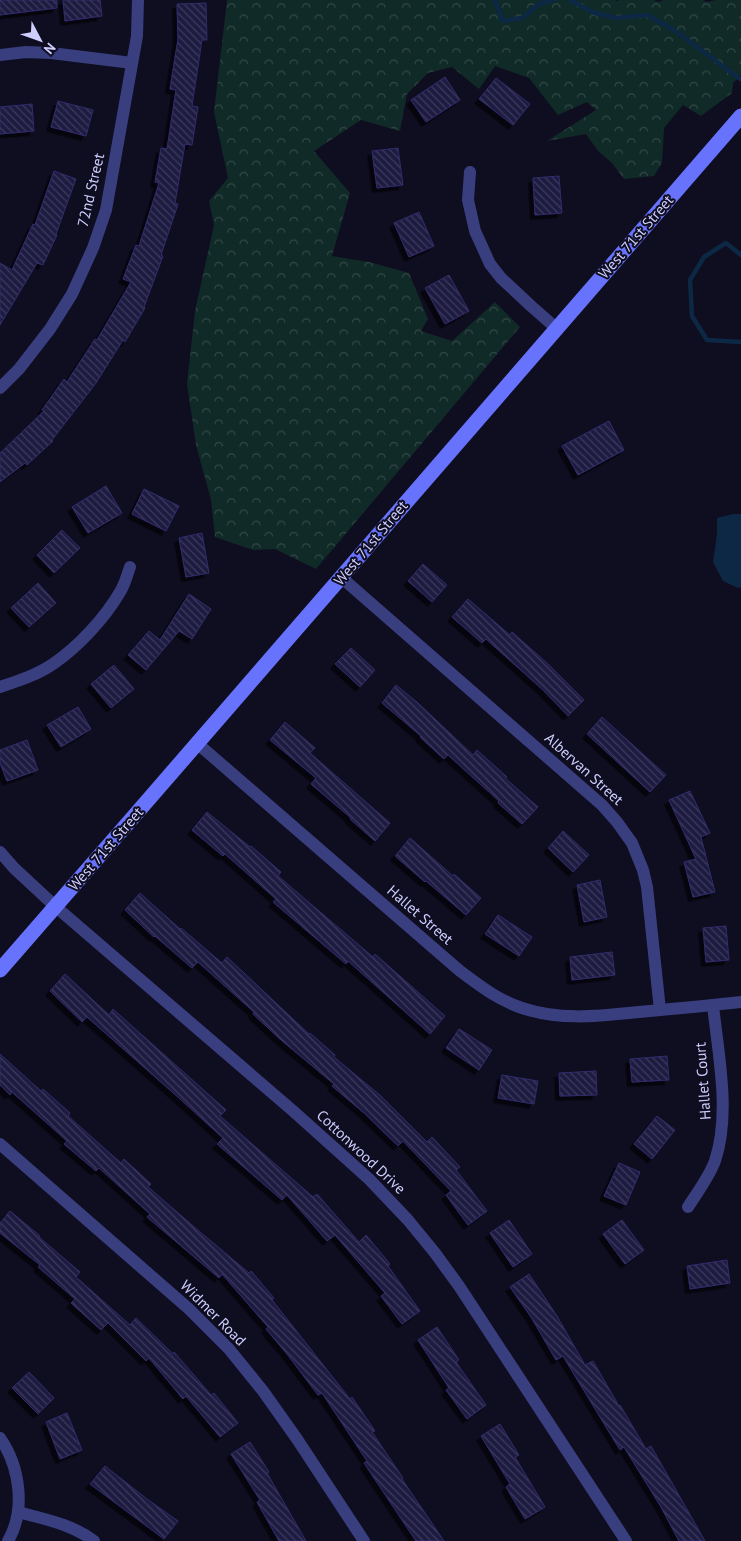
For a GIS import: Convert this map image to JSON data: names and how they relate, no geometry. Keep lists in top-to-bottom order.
{
  "streets": {
    "street": [
      "72nd Street",
      "West 71st Street",
      "Albervan Street",
      "Hallet Street",
      "Hallet Court",
      "Cottonwood Drive",
      "Widmer Road"
    ]
  },
  "crossings": [
    ["West 71st Street", "Albervan Street"],
    ["West 71st Street", "Hallet Street"],
    ["West 71st Street", "Cottonwood Drive"],
    ["Albervan Street", "Hallet Street"]
  ],
  "north": "bottom right"
}
